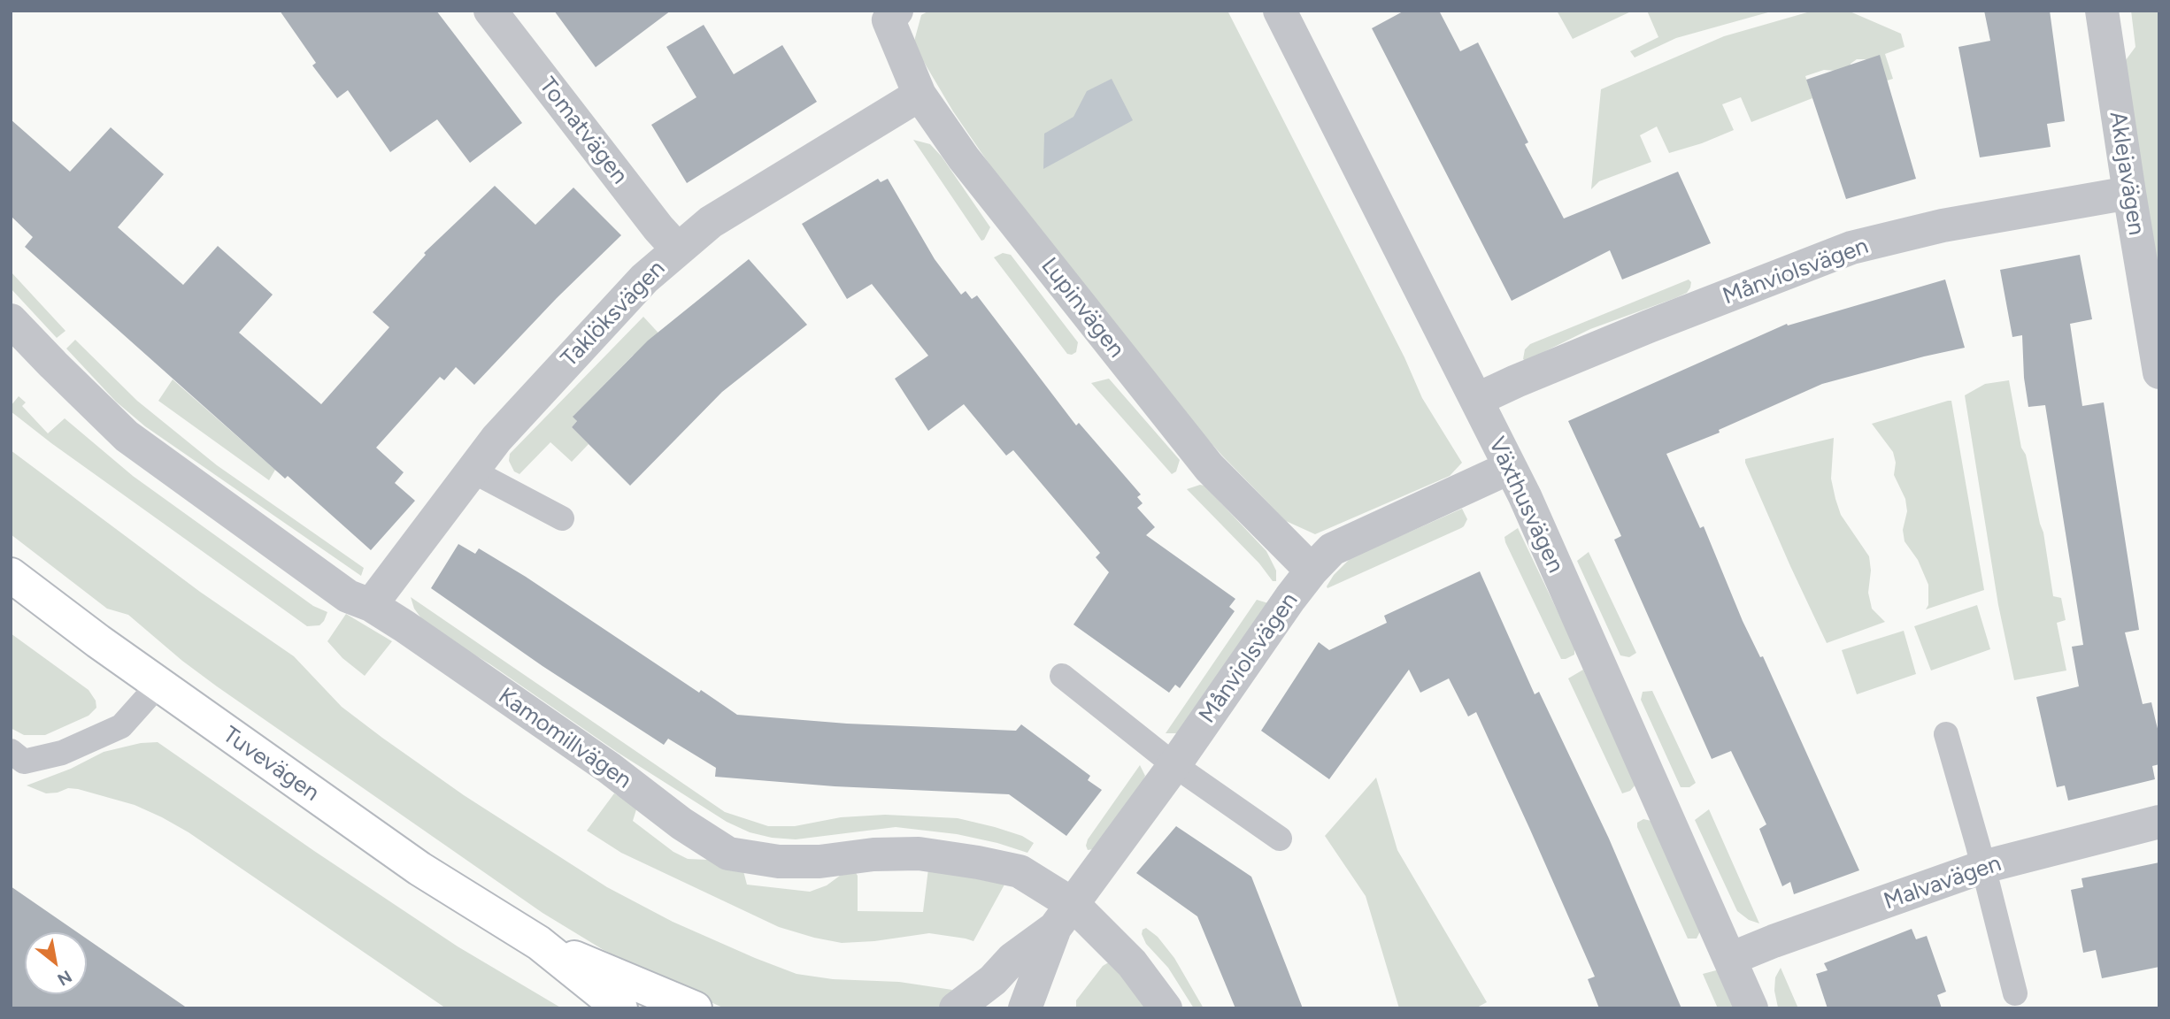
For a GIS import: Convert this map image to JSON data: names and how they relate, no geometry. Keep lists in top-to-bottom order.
{
  "streets": {
    "main road": ["Tuvevägen"],
    "street": [
      "Tomatvägen",
      "Aklejavägen",
      "Månviolsvägen",
      "Lupinvägen",
      "Taklöksvägen",
      "Växthusvägen",
      "Kamomillvägen",
      "Malvavägen"
    ]
  },
  "crossings": [
    ["Tomatvägen", "Taklöksvägen"],
    ["Aklejavägen", "Månviolsvägen"],
    ["Månviolsvägen", "Lupinvägen"],
    ["Månviolsvägen", "Växthusvägen"],
    ["Månviolsvägen", "Kamomillvägen"],
    ["Lupinvägen", "Taklöksvägen"],
    ["Taklöksvägen", "Kamomillvägen"],
    ["Växthusvägen", "Malvavägen"]
  ],
  "north": "bottom right"
}
